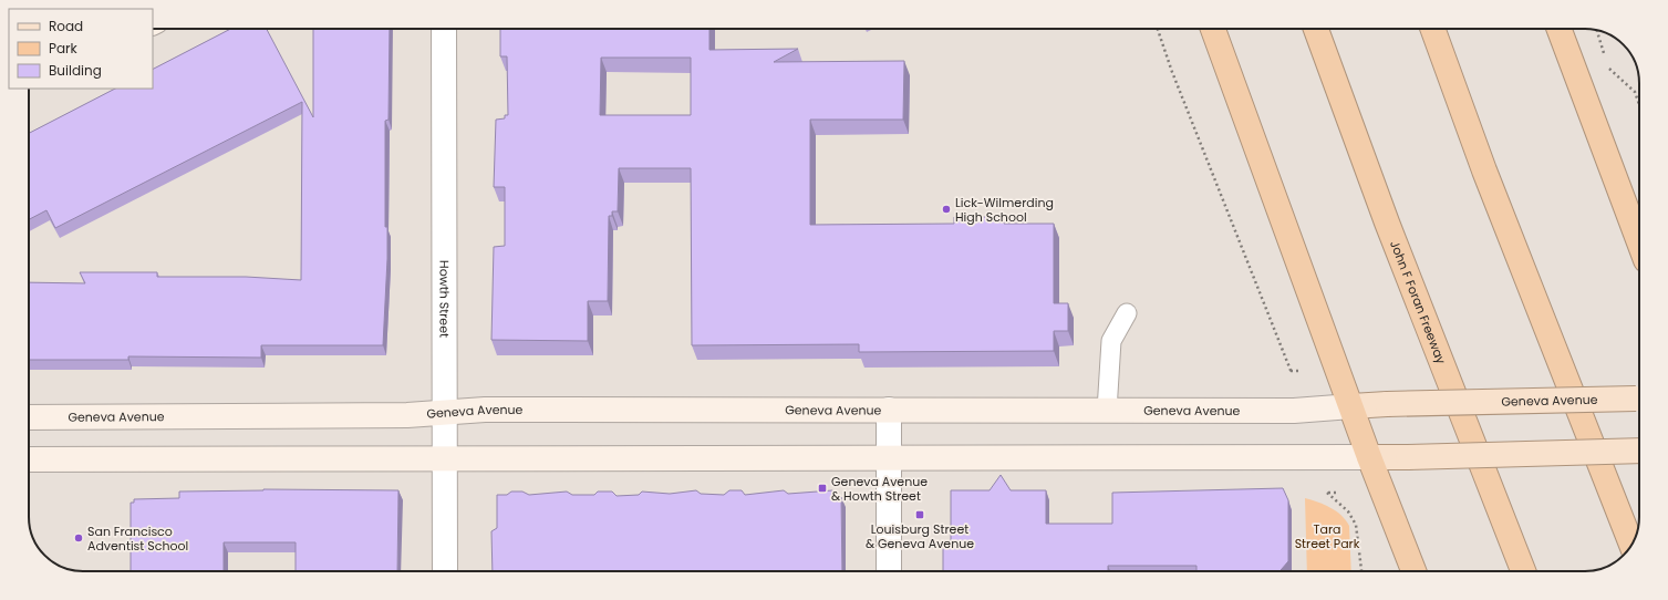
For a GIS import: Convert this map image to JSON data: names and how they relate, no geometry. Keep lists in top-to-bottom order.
{
  "streets": {
    "highway": ["John F Foran Freeway"],
    "main road": ["Geneva Avenue"],
    "street": ["Howth Street"]
  },
  "crossings": [
    ["Howth Street", "Geneva Avenue"]
  ],
  "parks": ["Tara Street Park"],
  "places": {
    "other": ["Lick-Wilmerding High School", "San Francisco Adventist School"],
    "transit": ["Geneva Avenue & Howth Street", "Louisburg Street & Geneva Avenue"]
  },
  "legend": ["Road", "Park", "Building"]
}
